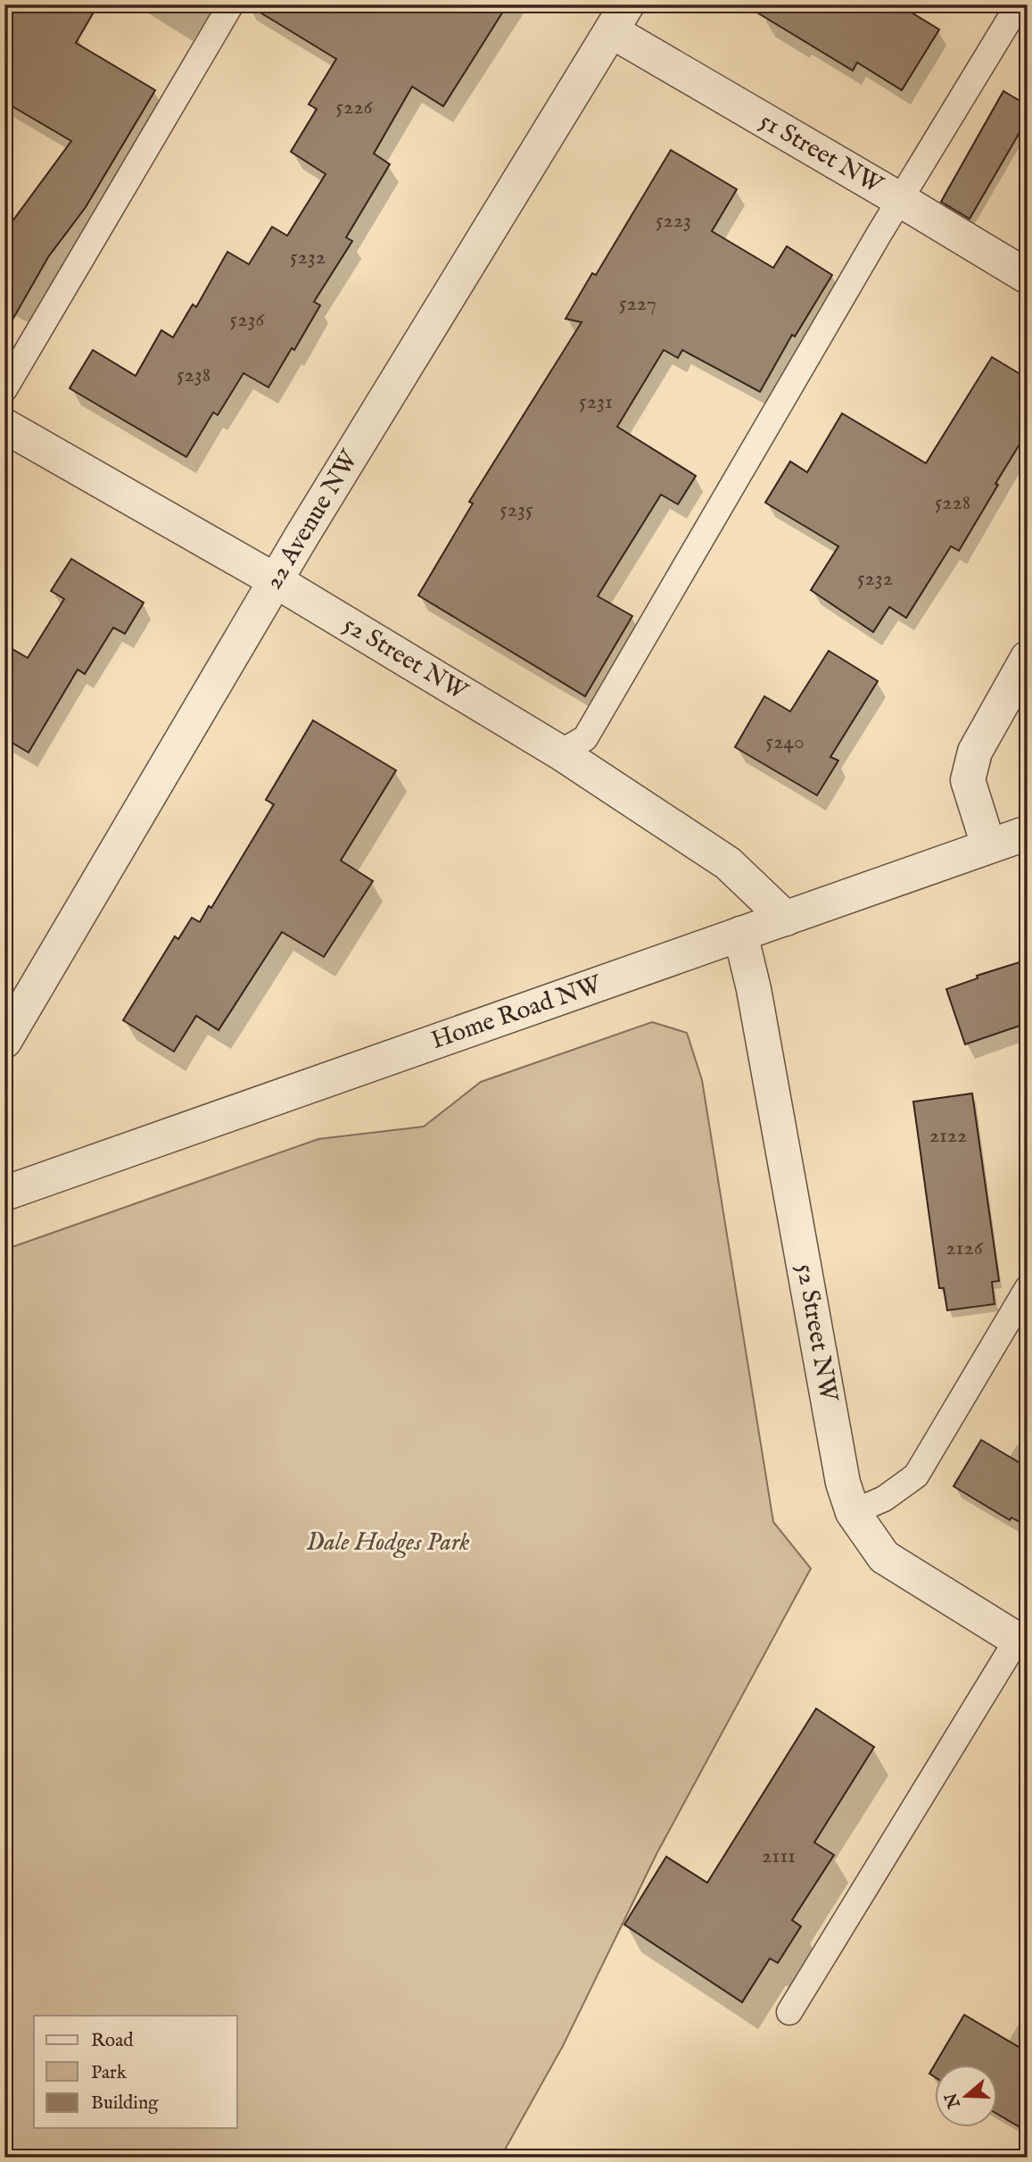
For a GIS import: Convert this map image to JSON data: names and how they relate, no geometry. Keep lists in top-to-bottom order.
{
  "streets": {
    "street": [
      "51 Street NW",
      "22 Avenue NW",
      "52 Street NW",
      "Home Road NW"
    ]
  },
  "crossings": [
    ["51 Street NW", "22 Avenue NW"],
    ["22 Avenue NW", "52 Street NW"],
    ["52 Street NW", "Home Road NW"]
  ],
  "parks": ["Dale Hodges Park"],
  "house_numbers": [
    "5226",
    "5223",
    "5232",
    "5227",
    "5236",
    "5238",
    "5231",
    "5228",
    "5235",
    "5232",
    "5240",
    "2122",
    "2126",
    "2111"
  ],
  "legend": ["Road", "Park", "Building"],
  "north": "left"
}
